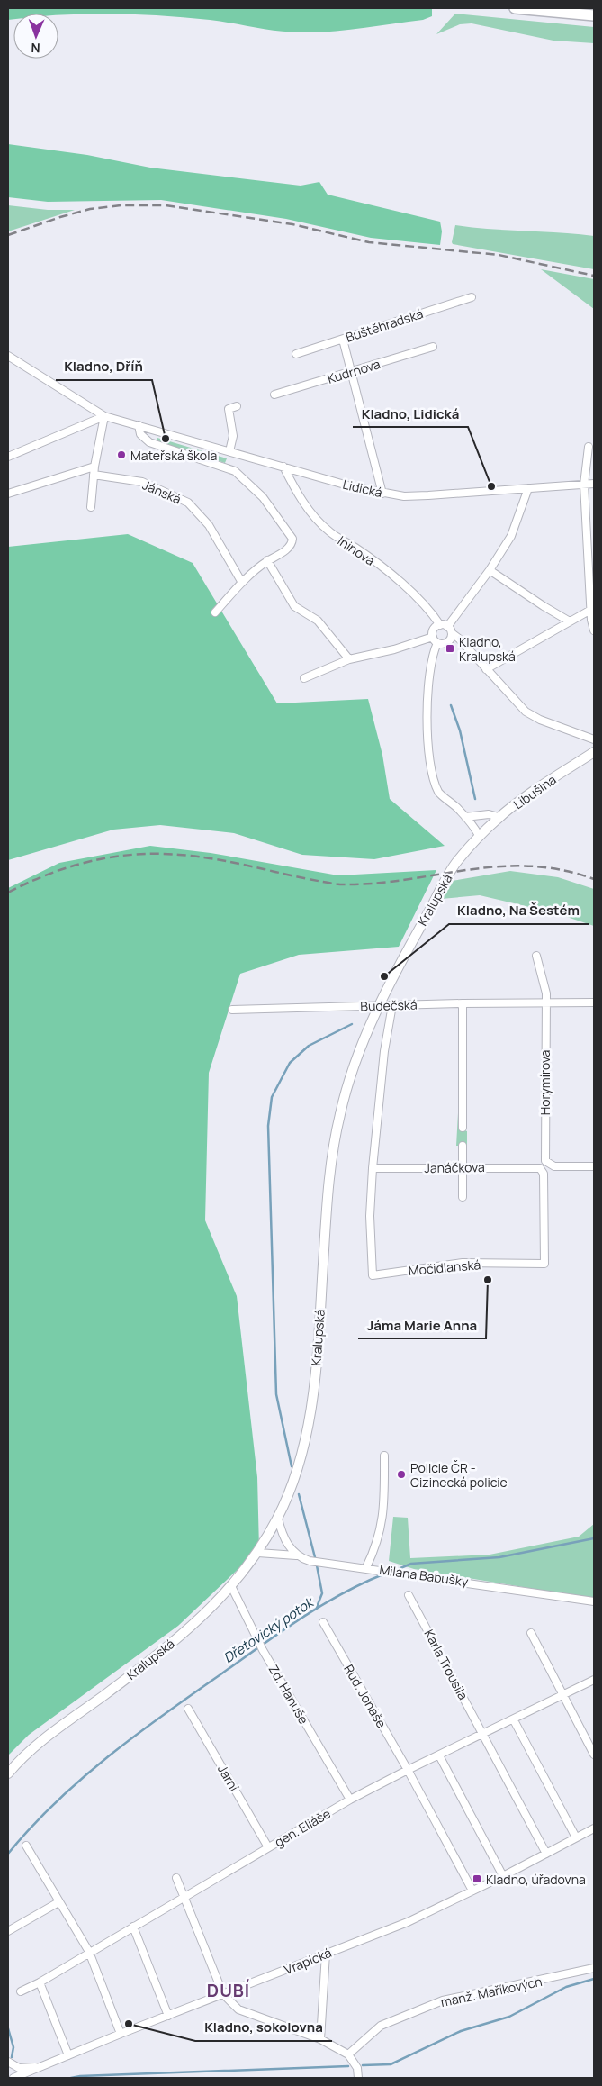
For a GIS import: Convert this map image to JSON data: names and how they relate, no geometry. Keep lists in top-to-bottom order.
{
  "streets": {
    "main road": ["Libušina", "Kralupská"],
    "street": [
      "Buštěhradská",
      "Kudrnova",
      "Lidická",
      "Jánská",
      "Ininova",
      "Budečská",
      "Horymírova",
      "Janáčkova",
      "Močidlanská",
      "Milana Babušky",
      "Karla Trousila",
      "Zd. Hanuše",
      "Rud. Jonáše",
      "Jarní",
      "gen. Eliáše",
      "Vrapická",
      "manž. Maříkových"
    ]
  },
  "crossings": [
    ["Lidická", "Ininova"],
    ["Libušina", "Kralupská"],
    ["Kralupská", "Budečská"],
    ["Kralupská", "Milana Babušky"],
    ["Kralupská", "Zd. Hanuše"],
    ["Budečská", "Horymírova"],
    ["Janáčkova", "Močidlanská"],
    ["Karla Trousila", "gen. Eliáše"],
    ["Karla Trousila", "Vrapická"],
    ["Zd. Hanuše", "gen. Eliáše"],
    ["Rud. Jonáše", "gen. Eliáše"],
    ["Rud. Jonáše", "Vrapická"],
    ["Jarní", "gen. Eliáše"]
  ],
  "districts": ["DUBÍ"],
  "water": ["Dřetovický potok"],
  "places": {
    "other": [
      "Kladno, Dříň",
      "Mateřská škola",
      "Kladno, Lidická",
      "Kladno, Na Šestém",
      "Jáma Marie Anna",
      "Policie ČR - Cizinecká policie",
      "Kladno, sokolovna"
    ],
    "transit": ["Kladno, Kralupská", "Kladno, úřadovna"]
  },
  "north": "bottom"
}
